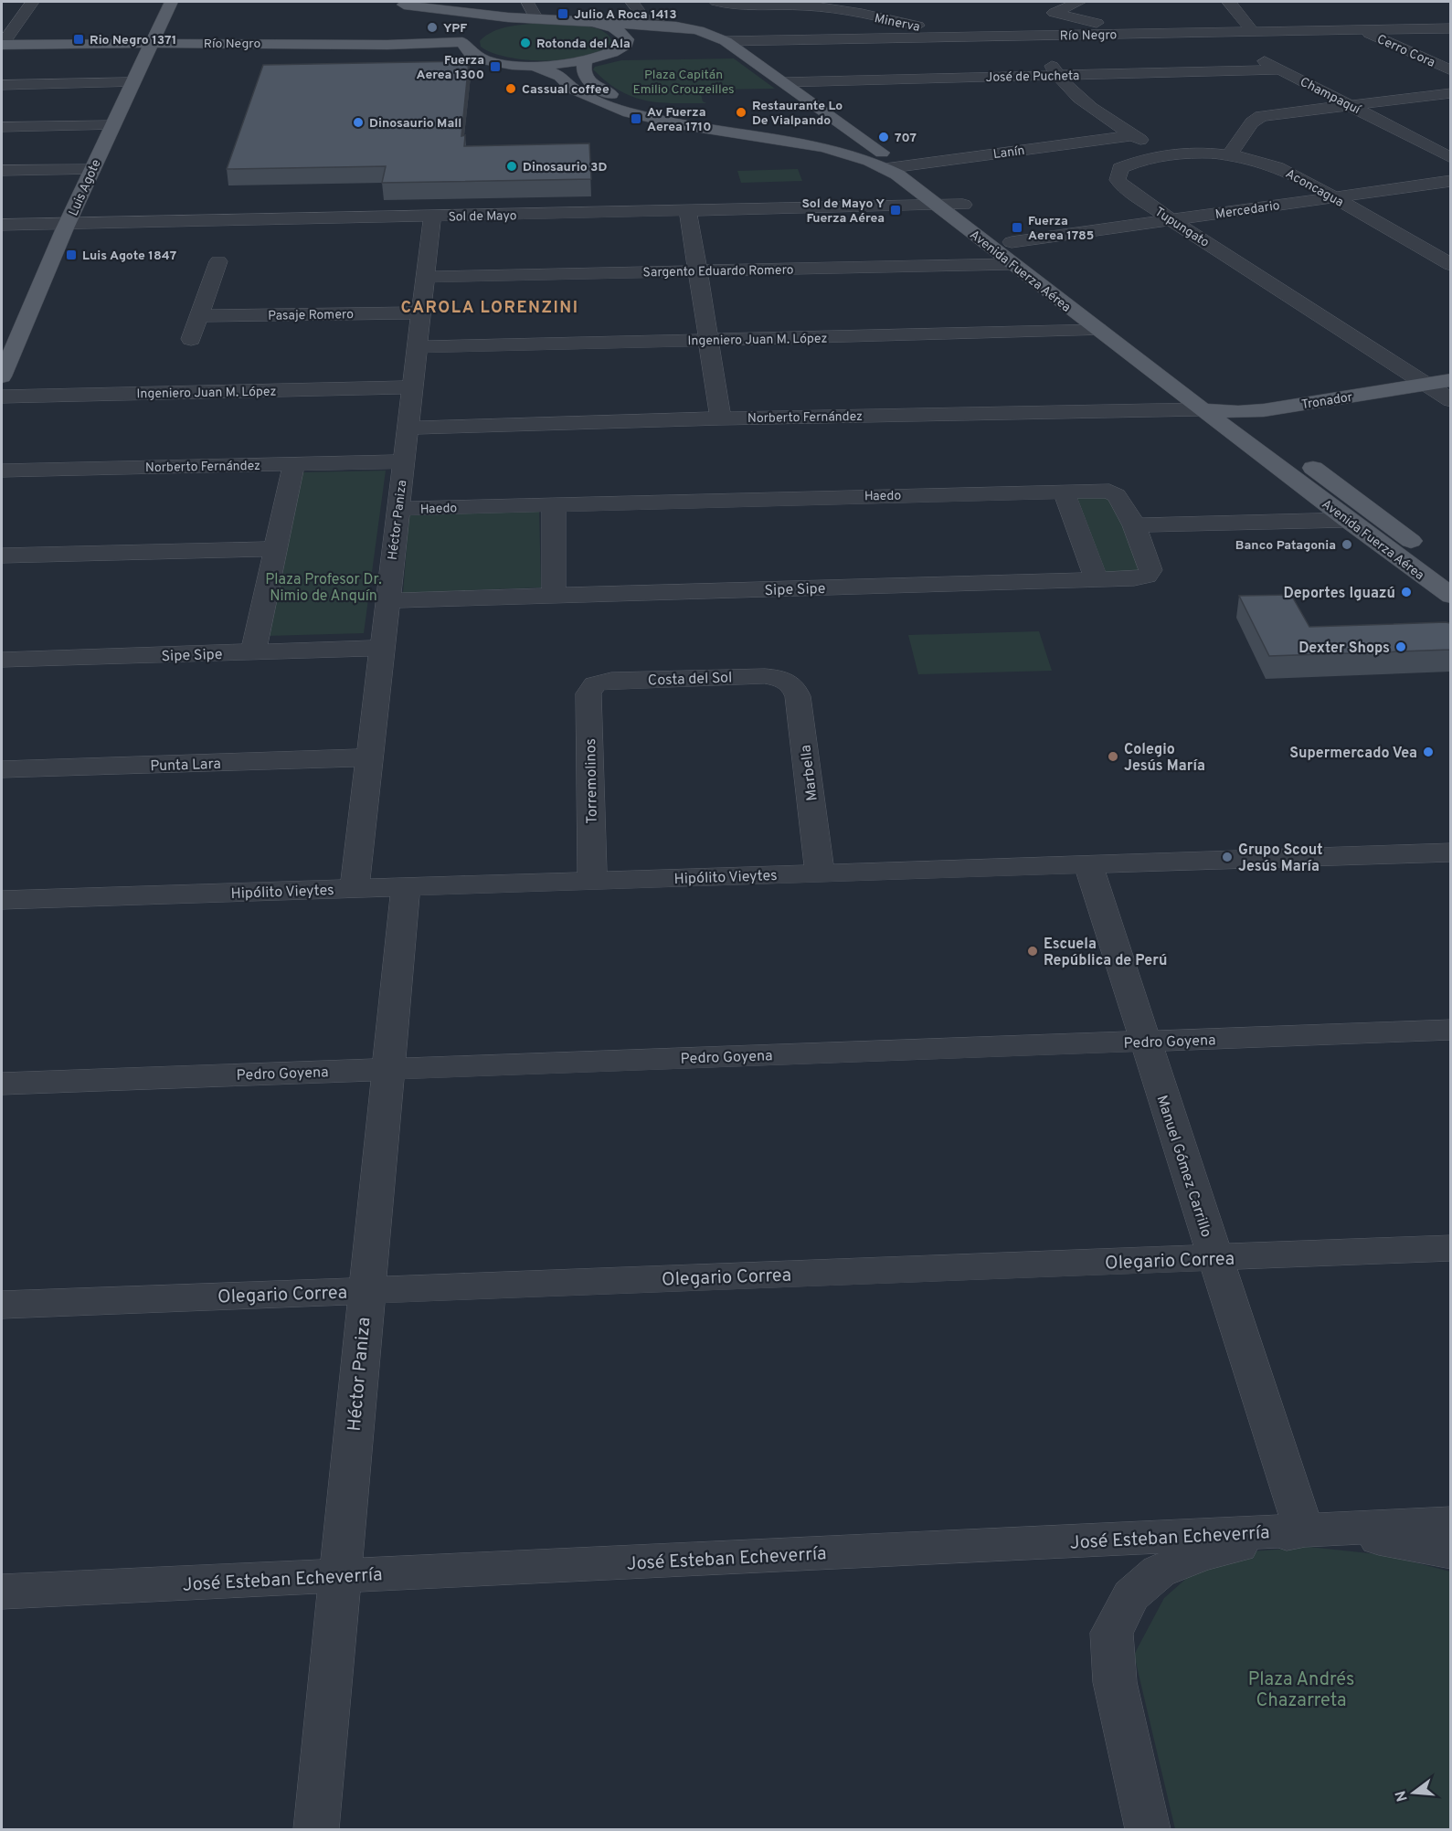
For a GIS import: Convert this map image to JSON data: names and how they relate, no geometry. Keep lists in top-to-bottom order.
{
  "streets": {
    "main road": [
      "Río Negro",
      "Luis Agote",
      "Avenida Fuerza Aérea",
      "Tronador"
    ],
    "street": [
      "Minerva",
      "Cerro Cora",
      "José de Pucheta",
      "Champaquí",
      "Lanín",
      "Aconcagua",
      "Mercedario",
      "Sol de Mayo",
      "Tupungato",
      "Sargento Eduardo Romero",
      "Pasaje Romero",
      "Ingeniero Juan M. López",
      "Norberto Fernández",
      "Haedo",
      "Héctor Paniza",
      "Sipe Sipe",
      "Costa del Sol",
      "Punta Lara",
      "Marbella",
      "Torremolinos",
      "Hipólito Vieytes",
      "Pedro Goyena",
      "Manuel Gómez Carrillo",
      "Olegario Correa",
      "José Esteban Echeverría"
    ]
  },
  "crossings": [
    ["Minerva", "Río Negro"],
    ["Río Negro", "Cerro Cora"],
    ["Río Negro", "Luis Agote"],
    ["José de Pucheta", "Champaquí"],
    ["Lanín", "Avenida Fuerza Aérea"],
    ["Luis Agote", "Sol de Mayo"],
    ["Aconcagua", "Mercedario"],
    ["Aconcagua", "Tupungato"],
    ["Mercedario", "Tupungato"],
    ["Mercedario", "Avenida Fuerza Aérea"],
    ["Sol de Mayo", "Avenida Fuerza Aérea"],
    ["Sol de Mayo", "Héctor Paniza"],
    ["Tupungato", "Tronador"],
    ["Sargento Eduardo Romero", "Avenida Fuerza Aérea"],
    ["Sargento Eduardo Romero", "Héctor Paniza"],
    ["Avenida Fuerza Aérea", "Ingeniero Juan M. López"],
    ["Avenida Fuerza Aérea", "Tronador"],
    ["Avenida Fuerza Aérea", "Norberto Fernández"],
    ["Pasaje Romero", "Héctor Paniza"],
    ["Ingeniero Juan M. López", "Héctor Paniza"],
    ["Tronador", "Norberto Fernández"],
    ["Norberto Fernández", "Héctor Paniza"],
    ["Haedo", "Héctor Paniza"],
    ["Haedo", "Sipe Sipe"],
    ["Héctor Paniza", "Sipe Sipe"],
    ["Héctor Paniza", "Punta Lara"],
    ["Héctor Paniza", "Hipólito Vieytes"],
    ["Héctor Paniza", "Pedro Goyena"],
    ["Héctor Paniza", "Olegario Correa"],
    ["Héctor Paniza", "José Esteban Echeverría"],
    ["Costa del Sol", "Marbella"],
    ["Costa del Sol", "Torremolinos"],
    ["Marbella", "Hipólito Vieytes"],
    ["Torremolinos", "Hipólito Vieytes"],
    ["Hipólito Vieytes", "Manuel Gómez Carrillo"],
    ["Pedro Goyena", "Manuel Gómez Carrillo"],
    ["Manuel Gómez Carrillo", "Olegario Correa"],
    ["Manuel Gómez Carrillo", "José Esteban Echeverría"]
  ],
  "districts": ["CAROLA LORENZINI"],
  "parks": ["Plaza Capitán Emilio Crouzeilles", "Plaza Profesor Dr. Nimio de Anquín", "Plaza Andrés Chazarreta"],
  "places": {
    "transit": [
      "Julio A Roca 1413",
      "Rio Negro 1371",
      "Fuerza Aerea 1300",
      "Av Fuerza Aerea 1710",
      "Sol de Mayo Y Fuerza Aérea",
      "Fuerza Aerea 1785",
      "Luis Agote 1847"
    ],
    "other": [
      "YPF",
      "Rotonda del Ala",
      "Cassual coffee",
      "Restaurante Lo De Vialpando",
      "Dinosaurio Mall",
      "707",
      "Dinosaurio 3D",
      "Banco Patagonia",
      "Deportes Iguazú",
      "Dexter Shops",
      "Supermercado Vea",
      "Colegio Jesús María",
      "Grupo Scout Jesús María",
      "Escuela República de Perú"
    ]
  },
  "north": "left"
}
